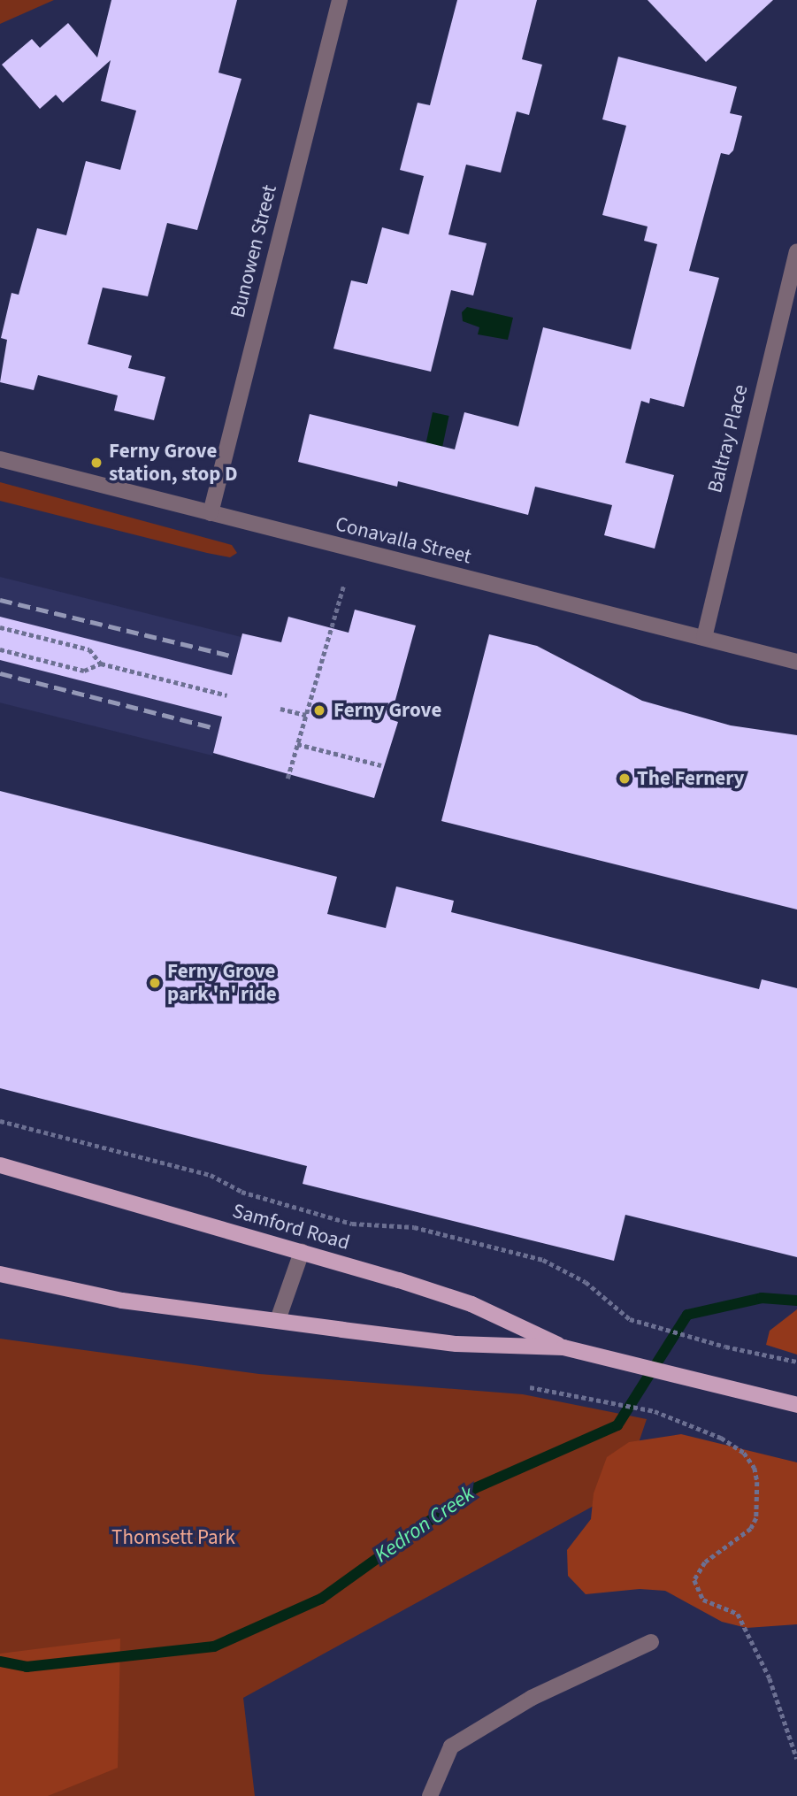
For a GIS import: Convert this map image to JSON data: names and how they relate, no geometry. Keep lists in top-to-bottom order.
{
  "streets": {
    "main road": ["Samford Road"],
    "street": ["Bunowen Street", "Baltray Place", "Conavalla Street"]
  },
  "crossings": [
    ["Bunowen Street", "Conavalla Street"],
    ["Baltray Place", "Conavalla Street"]
  ],
  "water": ["Kedron Creek"],
  "parks": ["Thomsett Park"],
  "places": [
    "Ferny Grove station, stop D",
    "Ferny Grove",
    "The Fernery",
    "Ferny Grove park 'n' ride"
  ]
}
